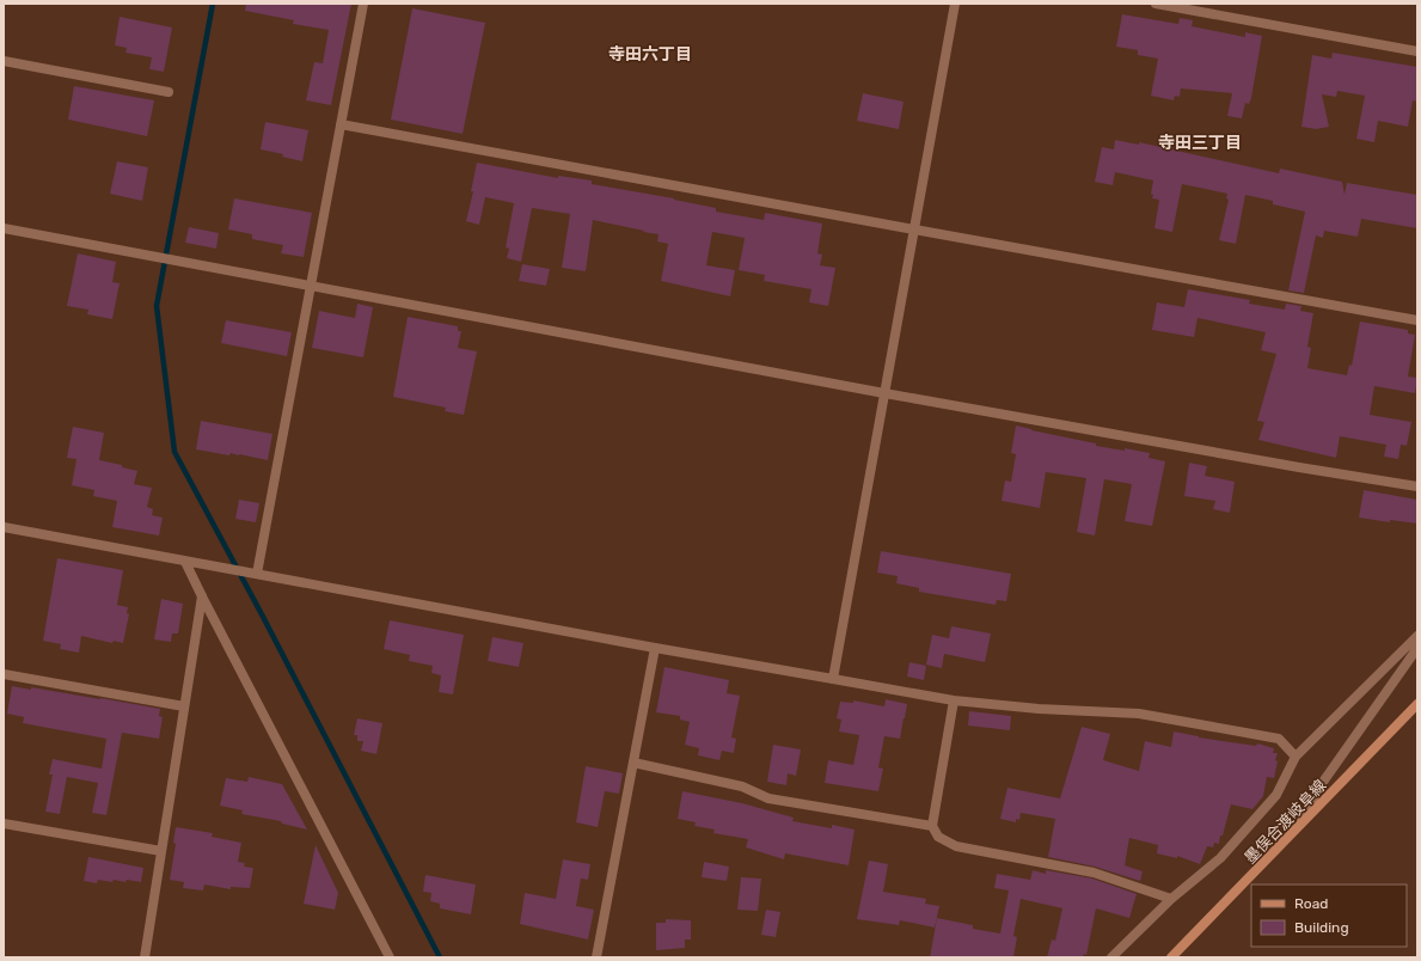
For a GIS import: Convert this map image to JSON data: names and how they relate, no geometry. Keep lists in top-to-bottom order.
{
  "streets": {
    "main road": ["墨俣合渡岐阜線"]
  },
  "districts": ["寺田六丁目", "寺田三丁目"],
  "legend": ["Road", "Building"]
}
